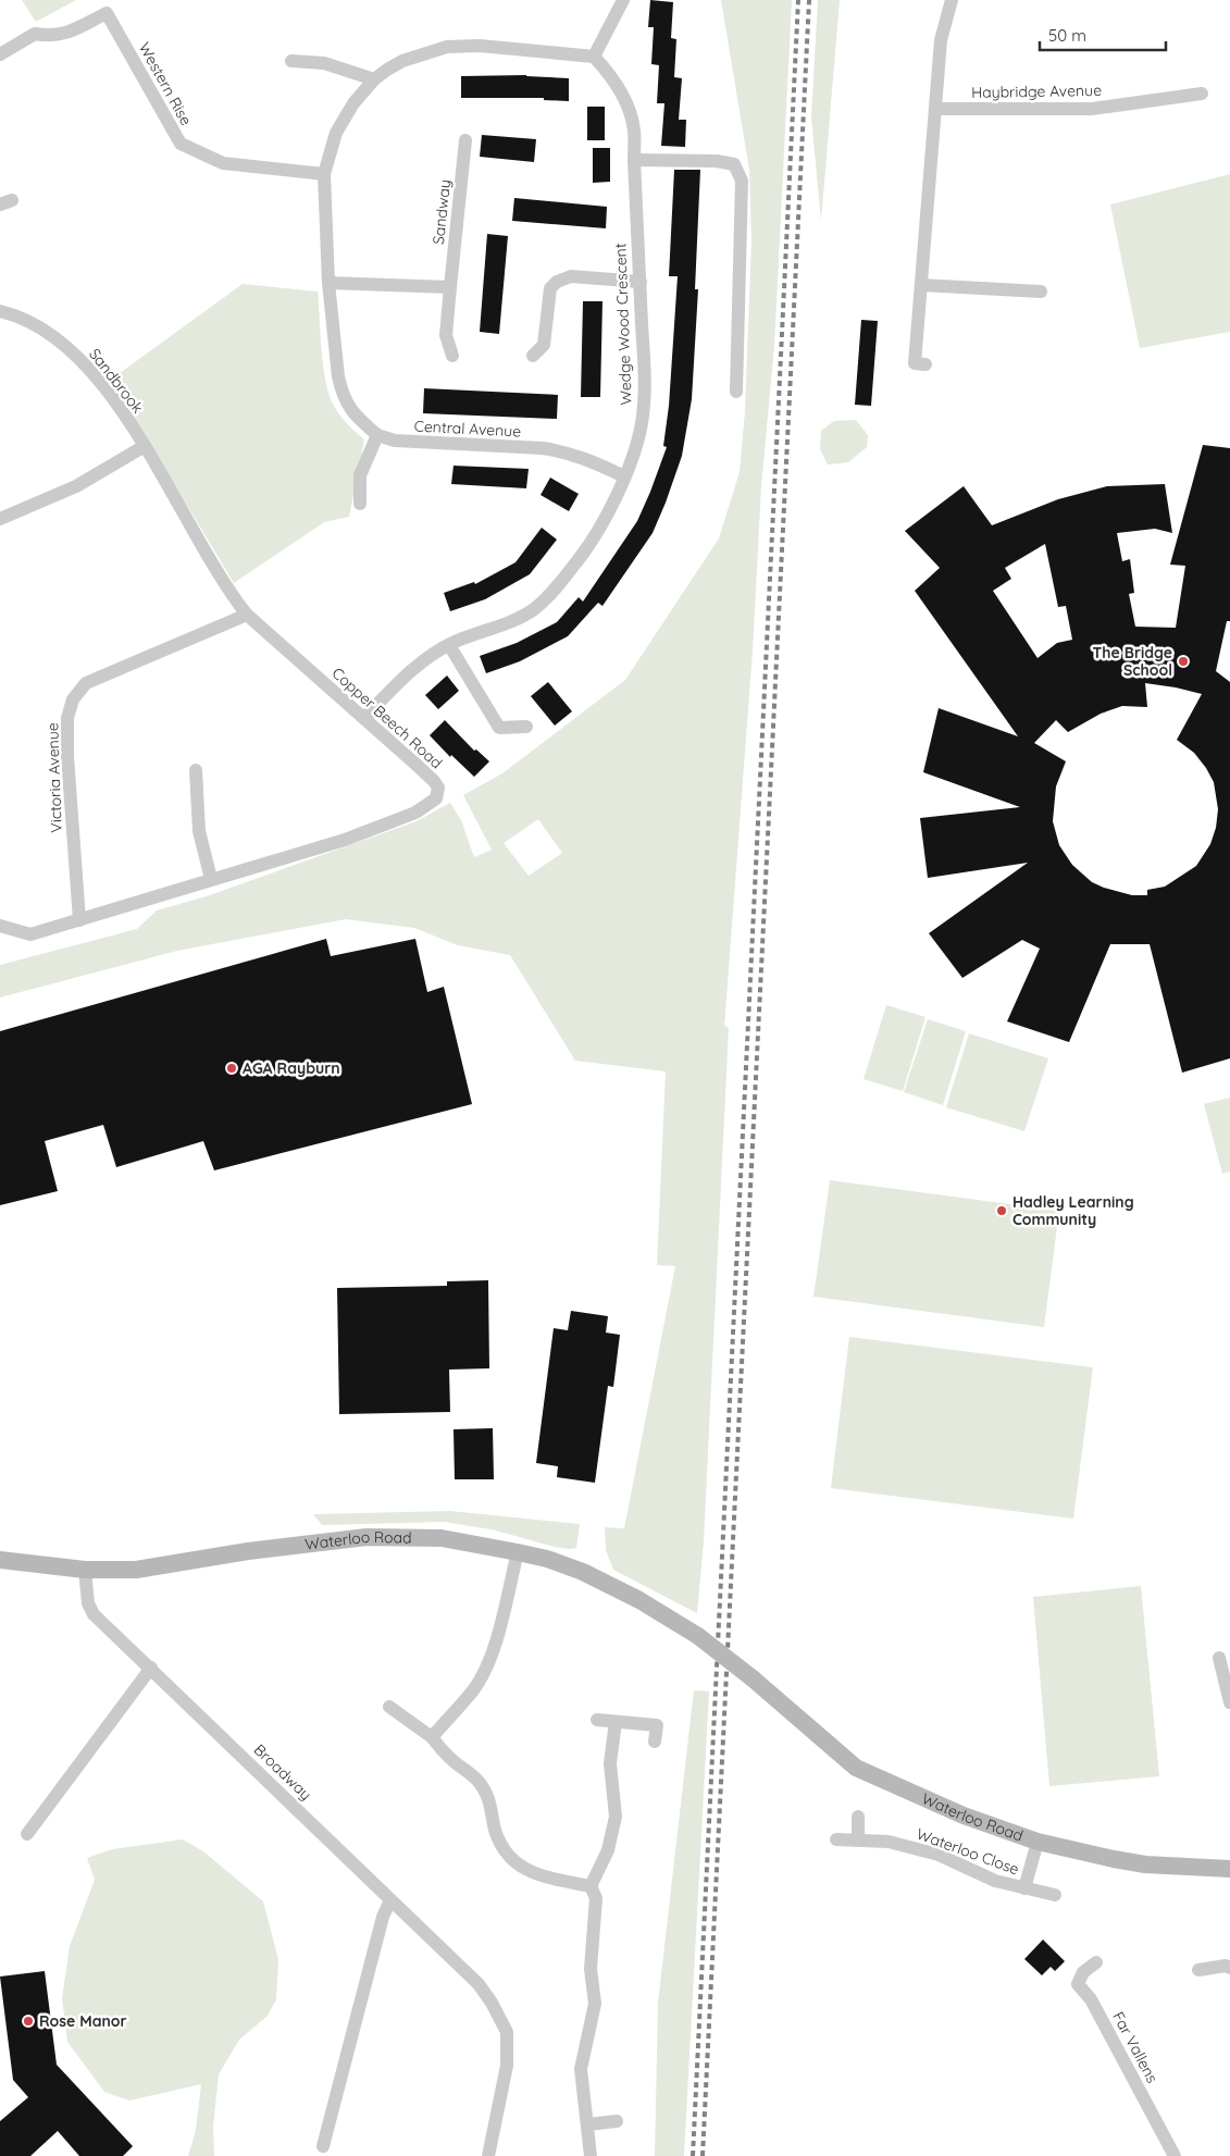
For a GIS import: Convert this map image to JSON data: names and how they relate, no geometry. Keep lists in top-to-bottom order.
{
  "streets": {
    "street": [
      "Western Rise",
      "Haybridge Avenue",
      "Sandway",
      "Wedge Wood Crescent",
      "Sandbrook",
      "Central Avenue",
      "Copper Beech Road",
      "Victoria Avenue",
      "Waterloo Road",
      "Broadway",
      "Waterloo Close",
      "Far Vallens"
    ]
  },
  "crossings": [
    ["Wedge Wood Crescent", "Central Avenue"],
    ["Wedge Wood Crescent", "Copper Beech Road"],
    ["Sandbrook", "Copper Beech Road"],
    ["Sandbrook", "Victoria Avenue"],
    ["Copper Beech Road", "Victoria Avenue"],
    ["Waterloo Road", "Broadway"],
    ["Waterloo Road", "Waterloo Close"]
  ],
  "places": [
    "The Bridge School",
    "AGA Rayburn",
    "Hadley Learning Community",
    "Rose Manor"
  ],
  "scale_bar": "50 m"
}
